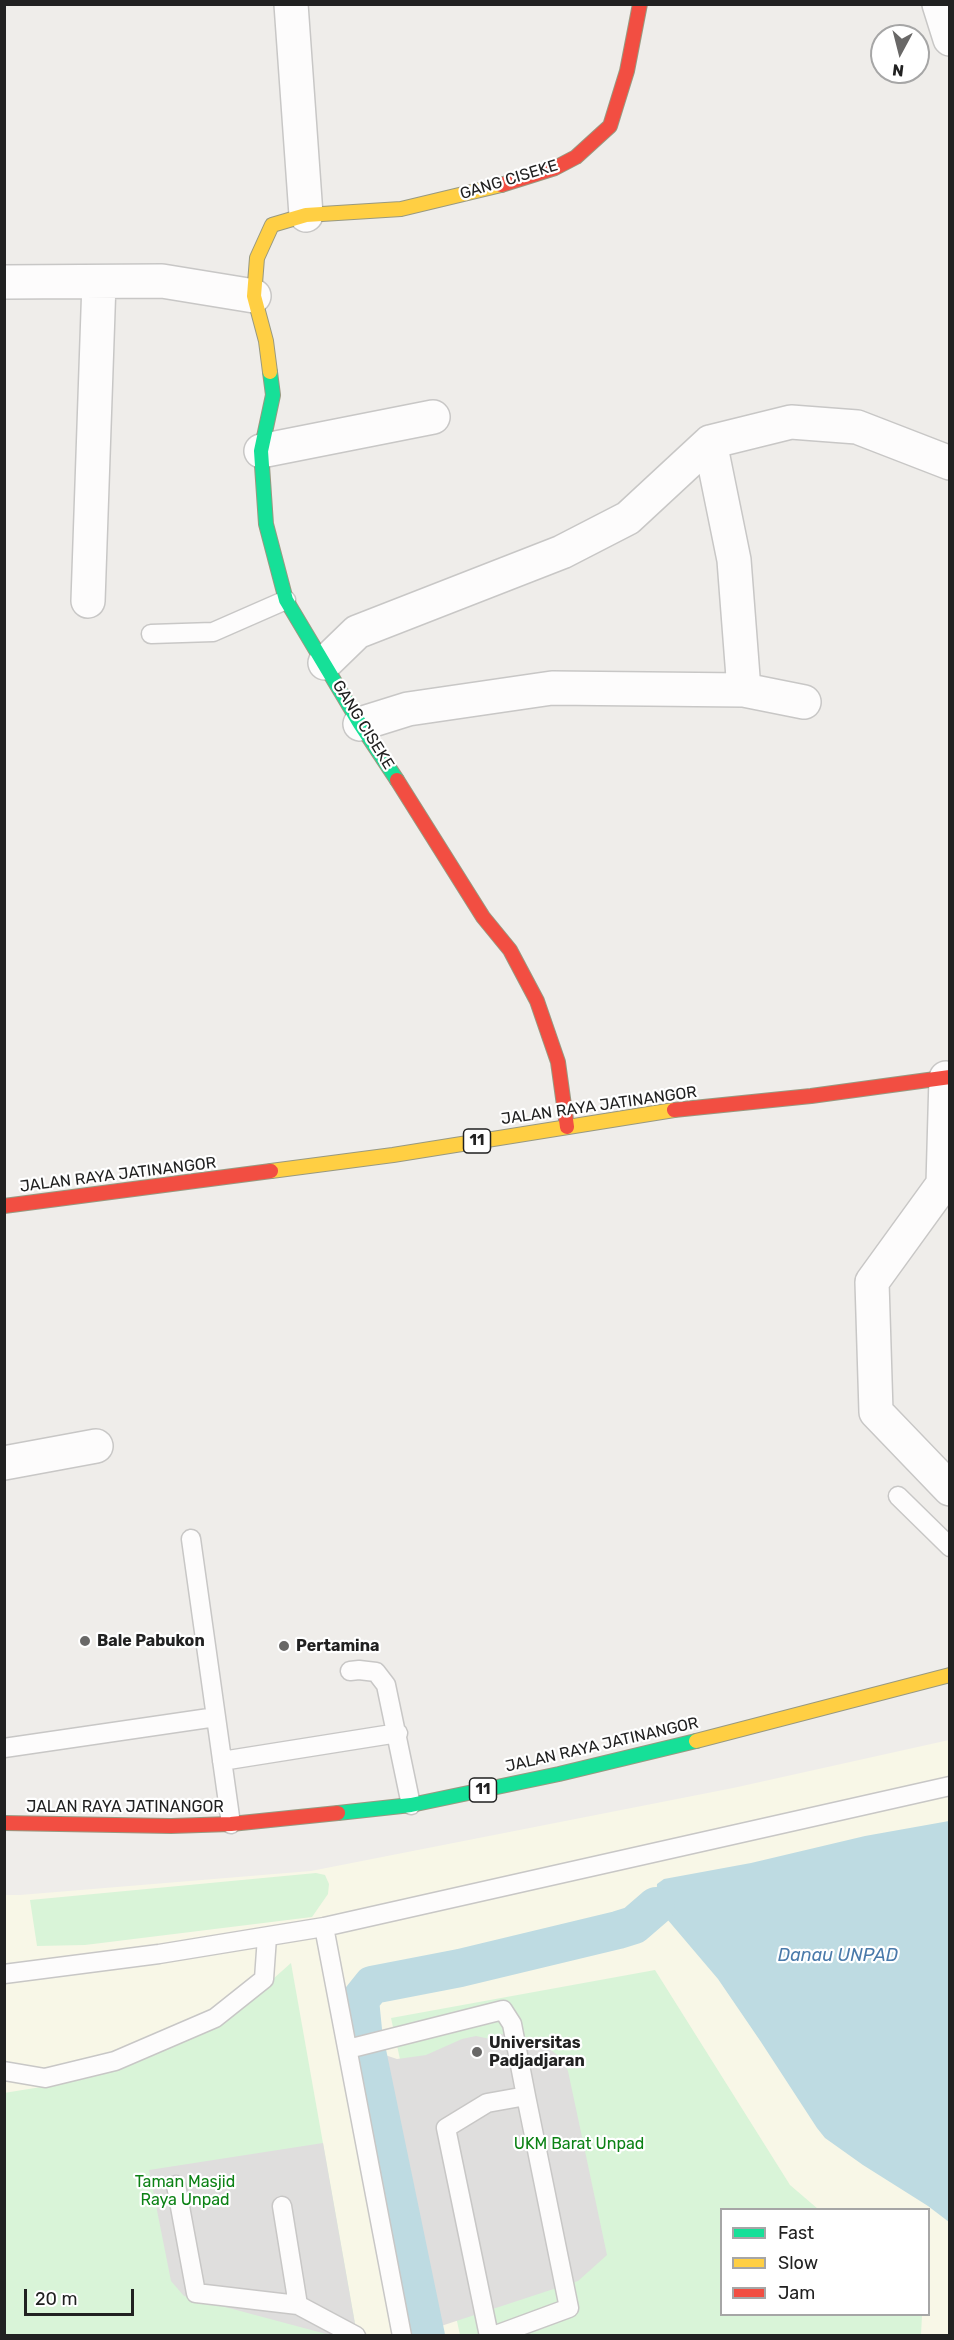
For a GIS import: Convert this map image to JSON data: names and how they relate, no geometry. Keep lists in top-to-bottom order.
{
  "streets": {
    "main road": ["GANG CISEKE", "JALAN RAYA JATINANGOR", "11"]
  },
  "crossings": [
    ["GANG CISEKE", "JALAN RAYA JATINANGOR"]
  ],
  "water": ["Danau UNPAD"],
  "parks": ["UKM Barat Unpad", "Taman Masjid Raya Unpad"],
  "places": ["Bale Pabukon", "Pertamina", "Universitas Padjadjaran"],
  "legend": ["Fast", "Slow", "Jam"],
  "scale_bar": "20 m",
  "north": "bottom"
}
